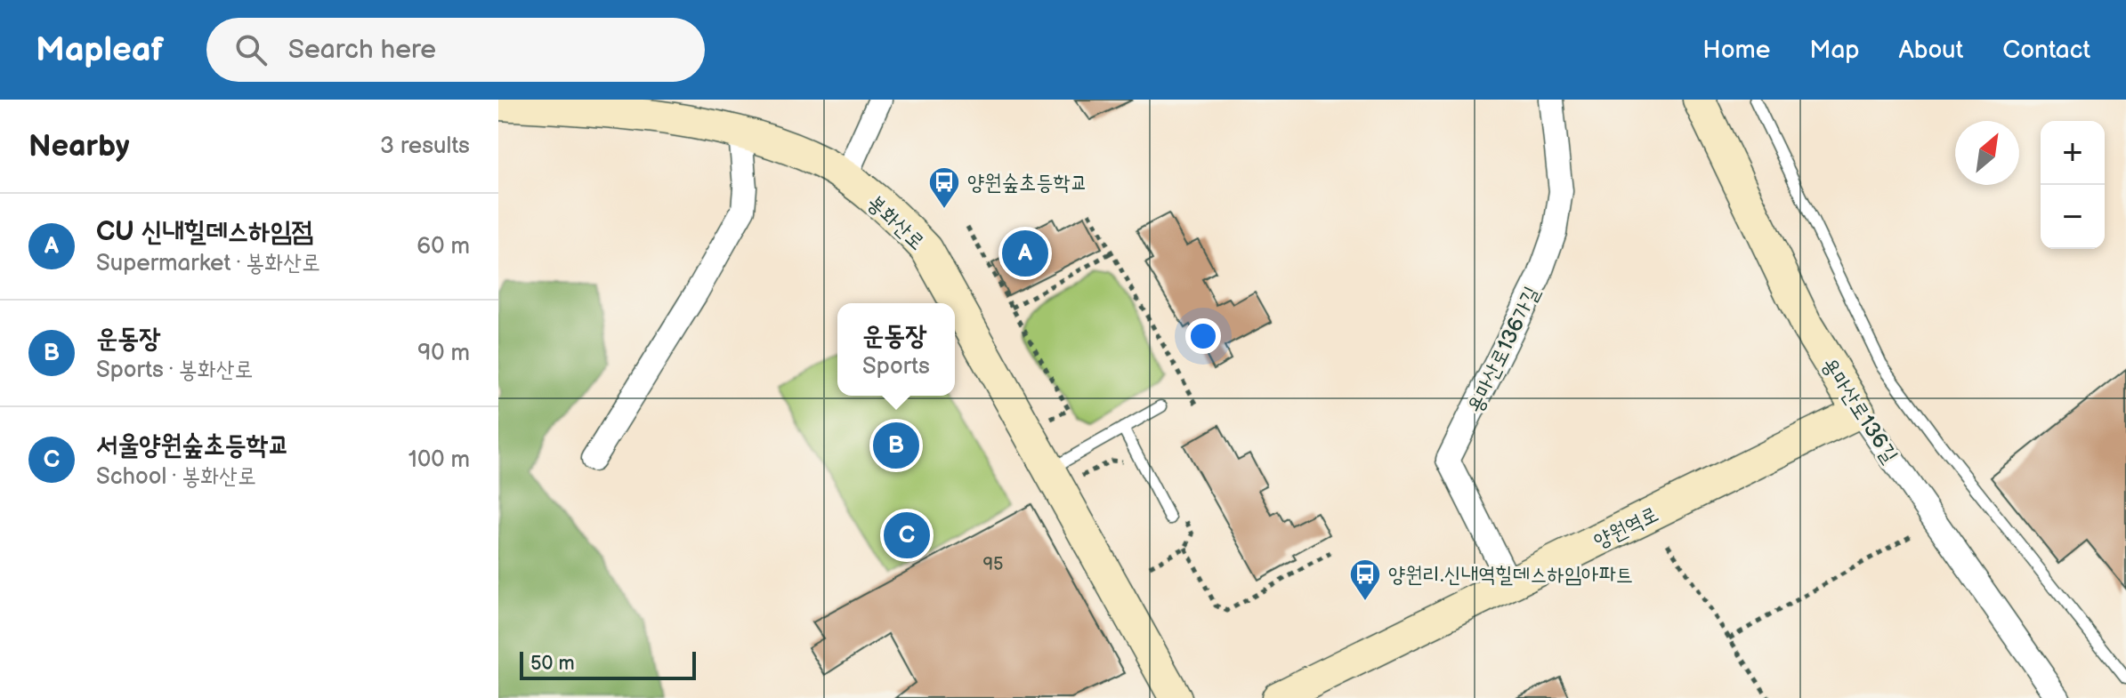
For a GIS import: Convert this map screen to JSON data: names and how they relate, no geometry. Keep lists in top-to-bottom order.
{
  "streets": {
    "street": [
      "봉화산로",
      "용마산로136가길",
      "용마산로136길",
      "양원역로"
    ]
  },
  "crossings": [
    ["용마산로136가길", "양원역로"],
    ["용마산로136길", "양원역로"]
  ],
  "places": {
    "bus stop": ["양원숲초등학교", "양원리.신내역힐데스하임아파트"]
  },
  "house_numbers": ["95"],
  "scale_bar": "50 m",
  "north": "top right",
  "page": {
    "header": "Mapleaf",
    "search": "Search here",
    "nav": [
      "Home",
      "Map",
      "About",
      "Contact"
    ],
    "heading": ["Nearby", "3 results"],
    "map_buttons": ["+", "−"],
    "list": [
      {
        "mark": "A",
        "name": "CU 신내힐데스하임점",
        "note": "Supermarket · 봉화산로",
        "value": "60 m"
      },
      {
        "mark": "B",
        "name": "운동장",
        "note": "Sports · 봉화산로",
        "value": "90 m"
      },
      {
        "mark": "C",
        "name": "서울양원숲초등학교",
        "note": "School · 봉화산로",
        "value": "100 m"
      }
    ],
    "pins": ["A", "B", "C"],
    "popup": ["운동장", "Sports"],
    "scale": "50 m"
  }
}
